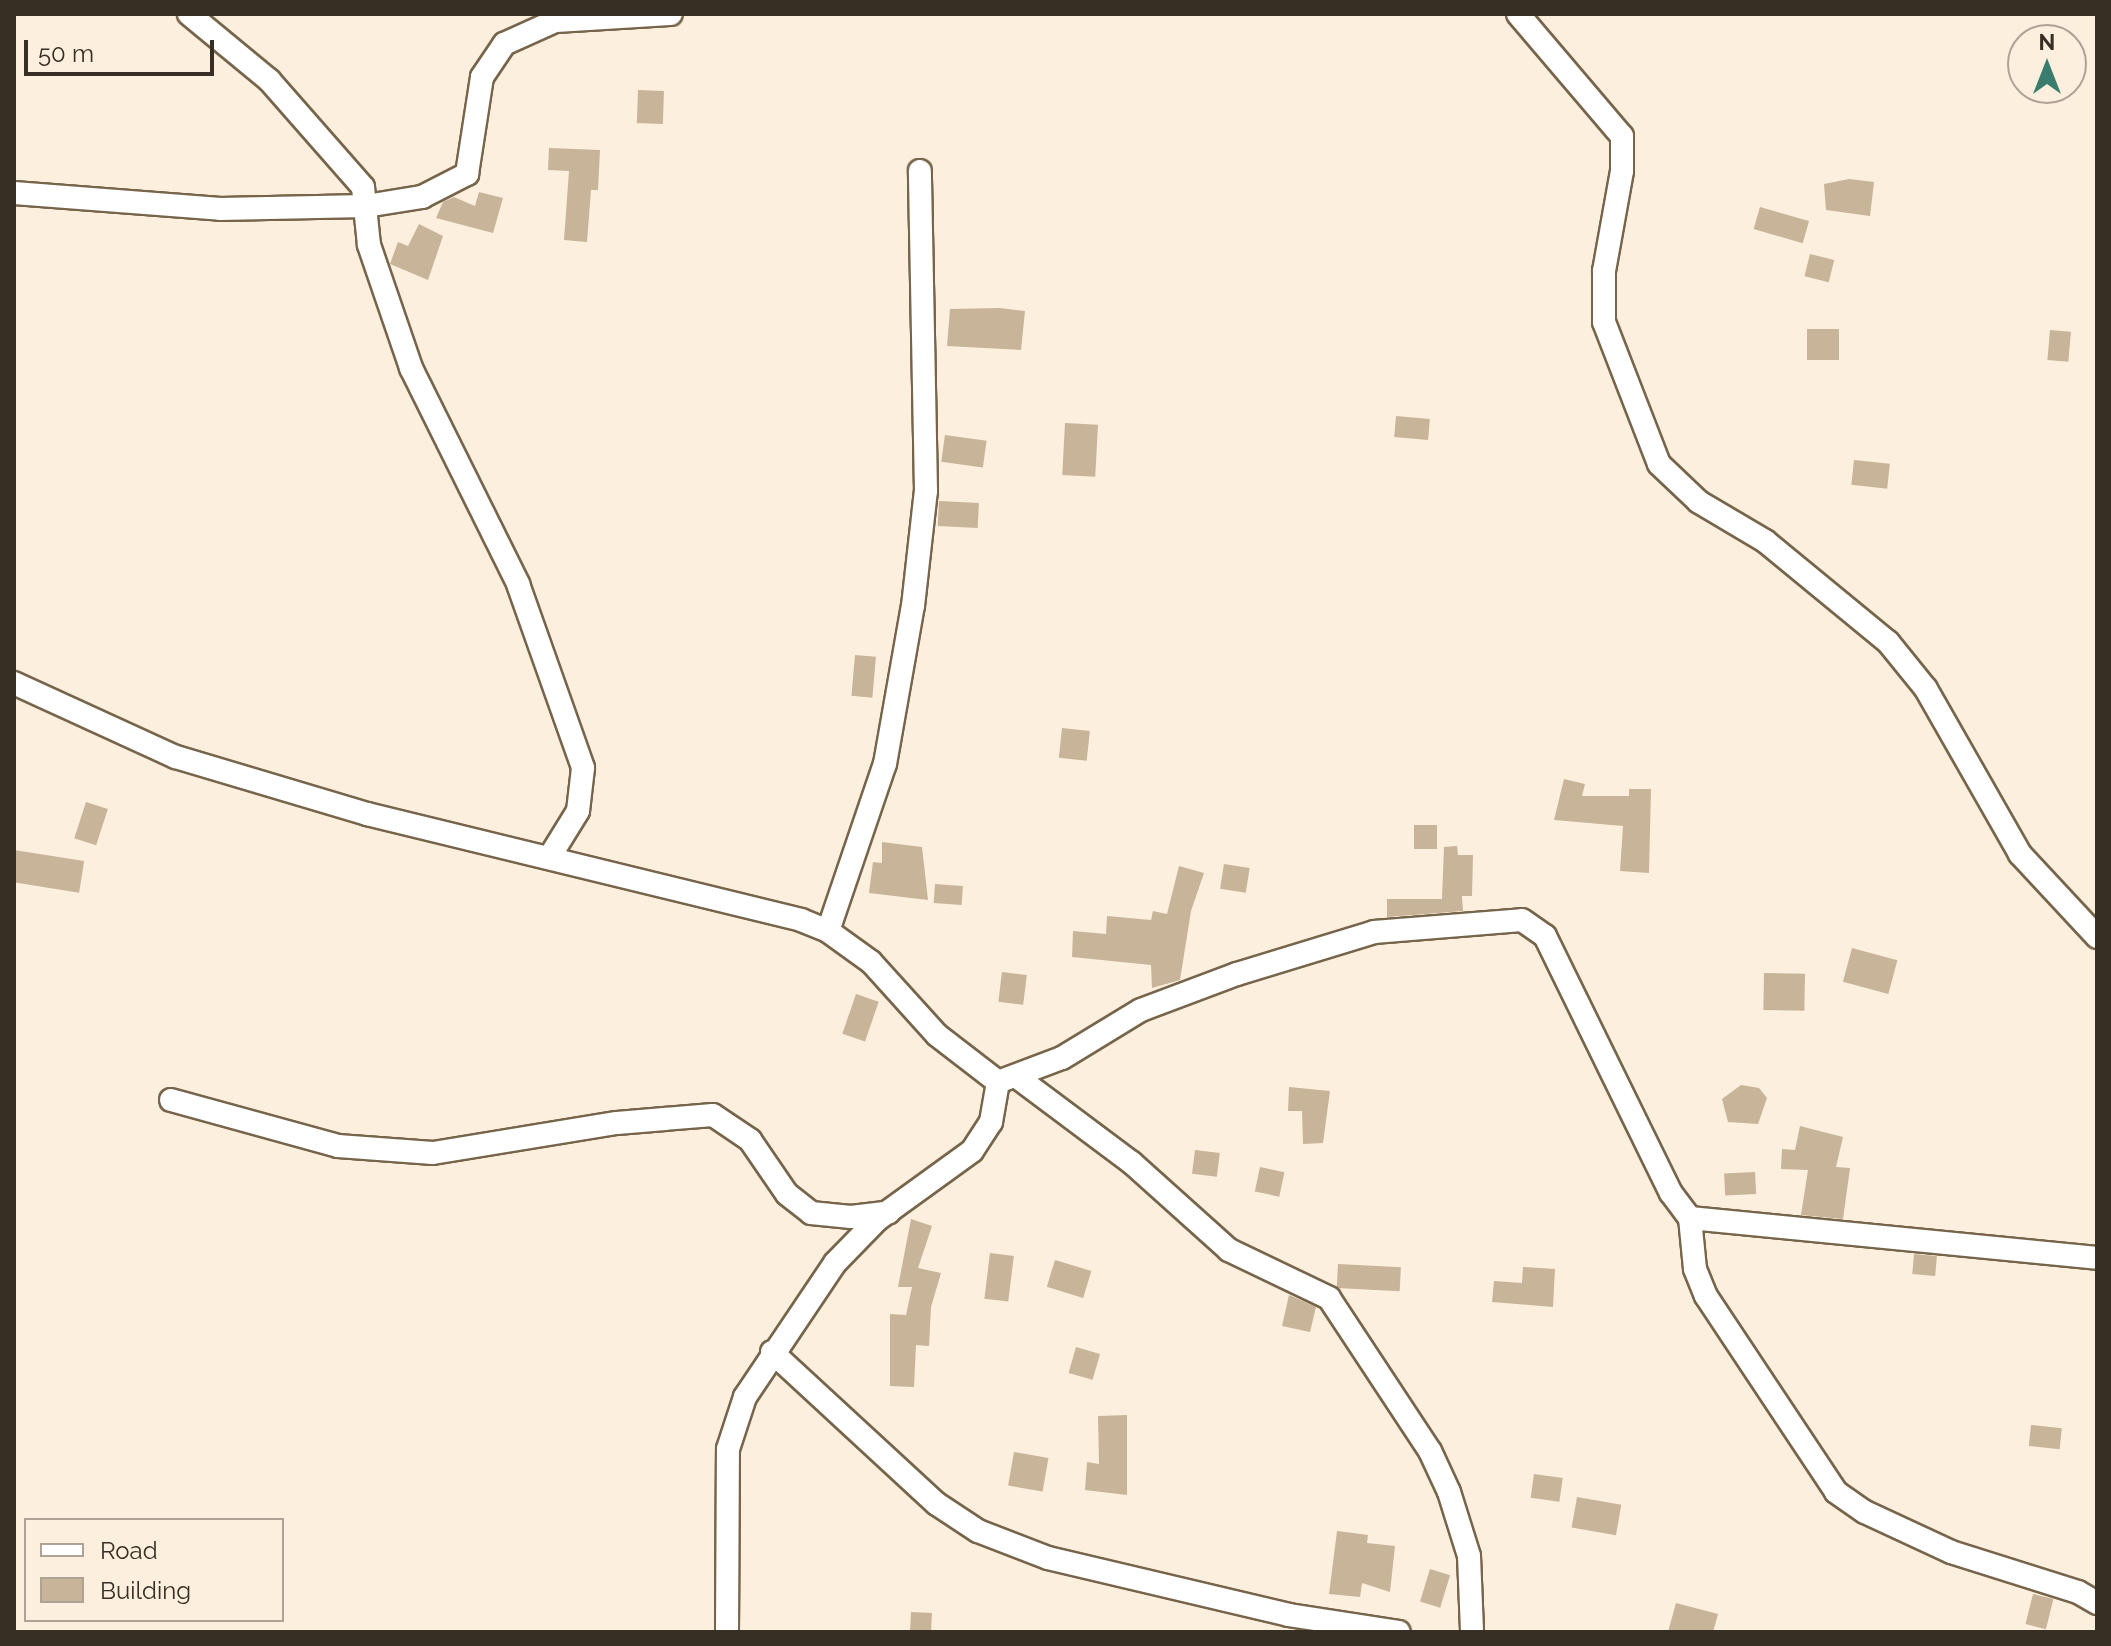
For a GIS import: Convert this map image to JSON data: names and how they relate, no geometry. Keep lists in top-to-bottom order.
{
  "legend": ["Road", "Building"],
  "scale_bar": "50 m",
  "north": "top"
}
